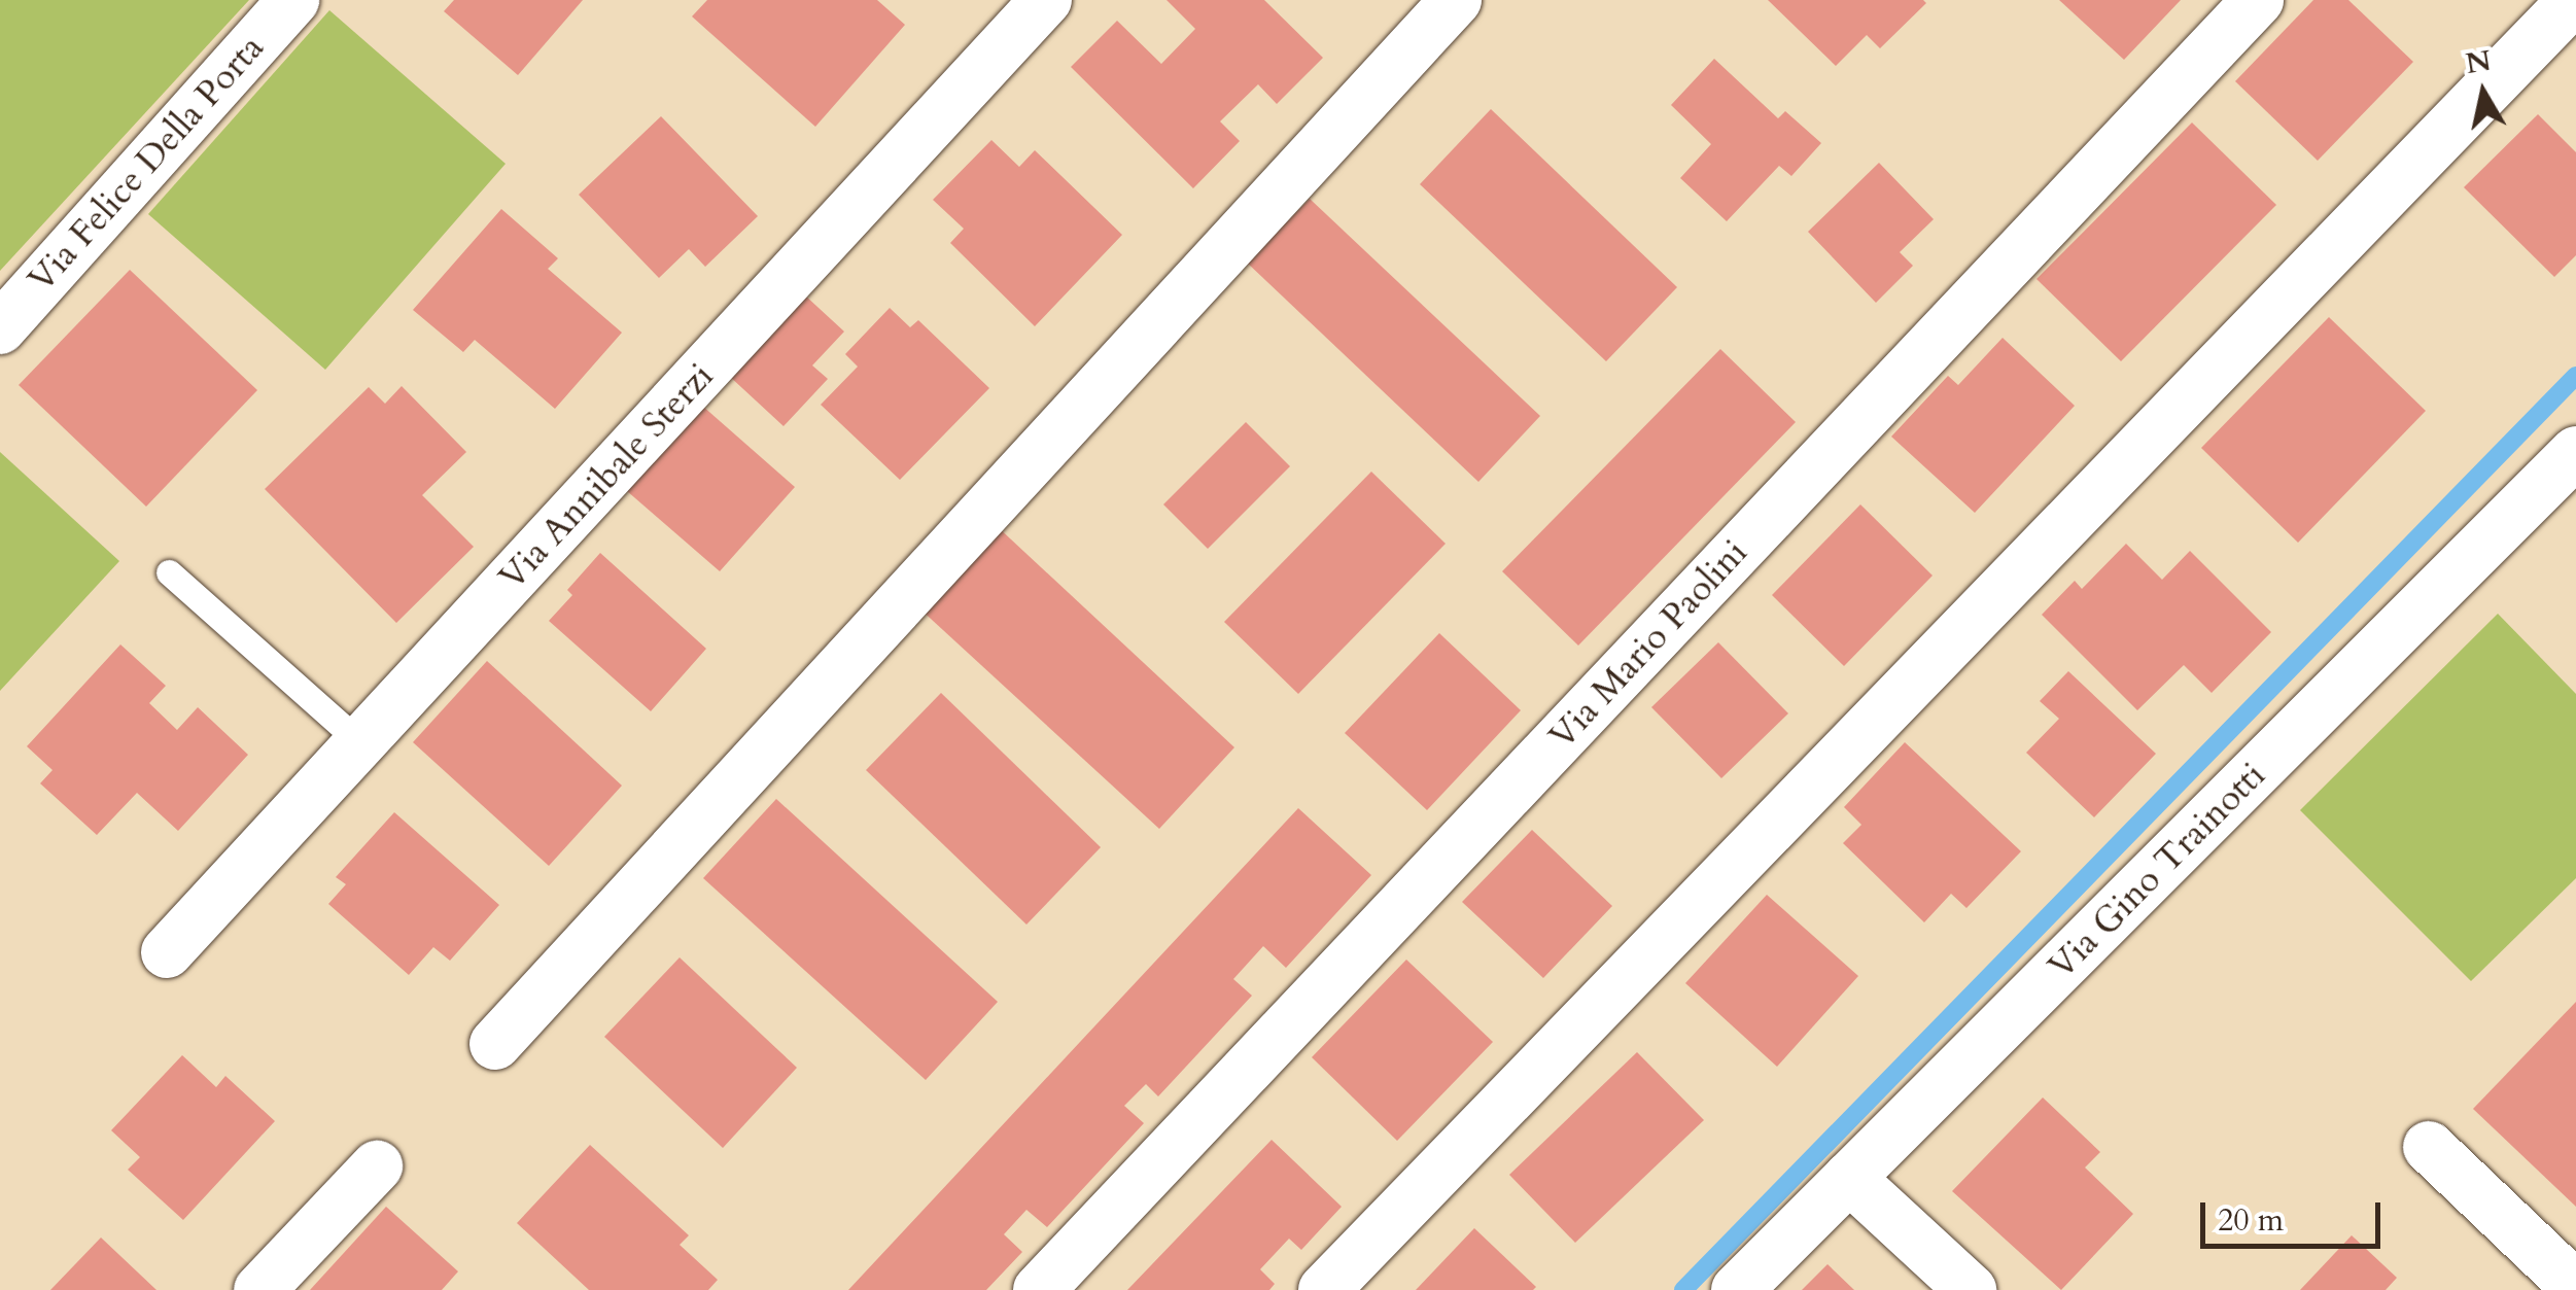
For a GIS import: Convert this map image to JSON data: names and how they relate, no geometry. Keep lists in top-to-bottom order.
{
  "streets": {
    "street": [
      "Via Felice Della Porta",
      "Via Annibale Sterzi",
      "Via Mario Paolini",
      "Via Gino Trainotti"
    ]
  },
  "scale_bar": "20 m",
  "north": "top"
}
